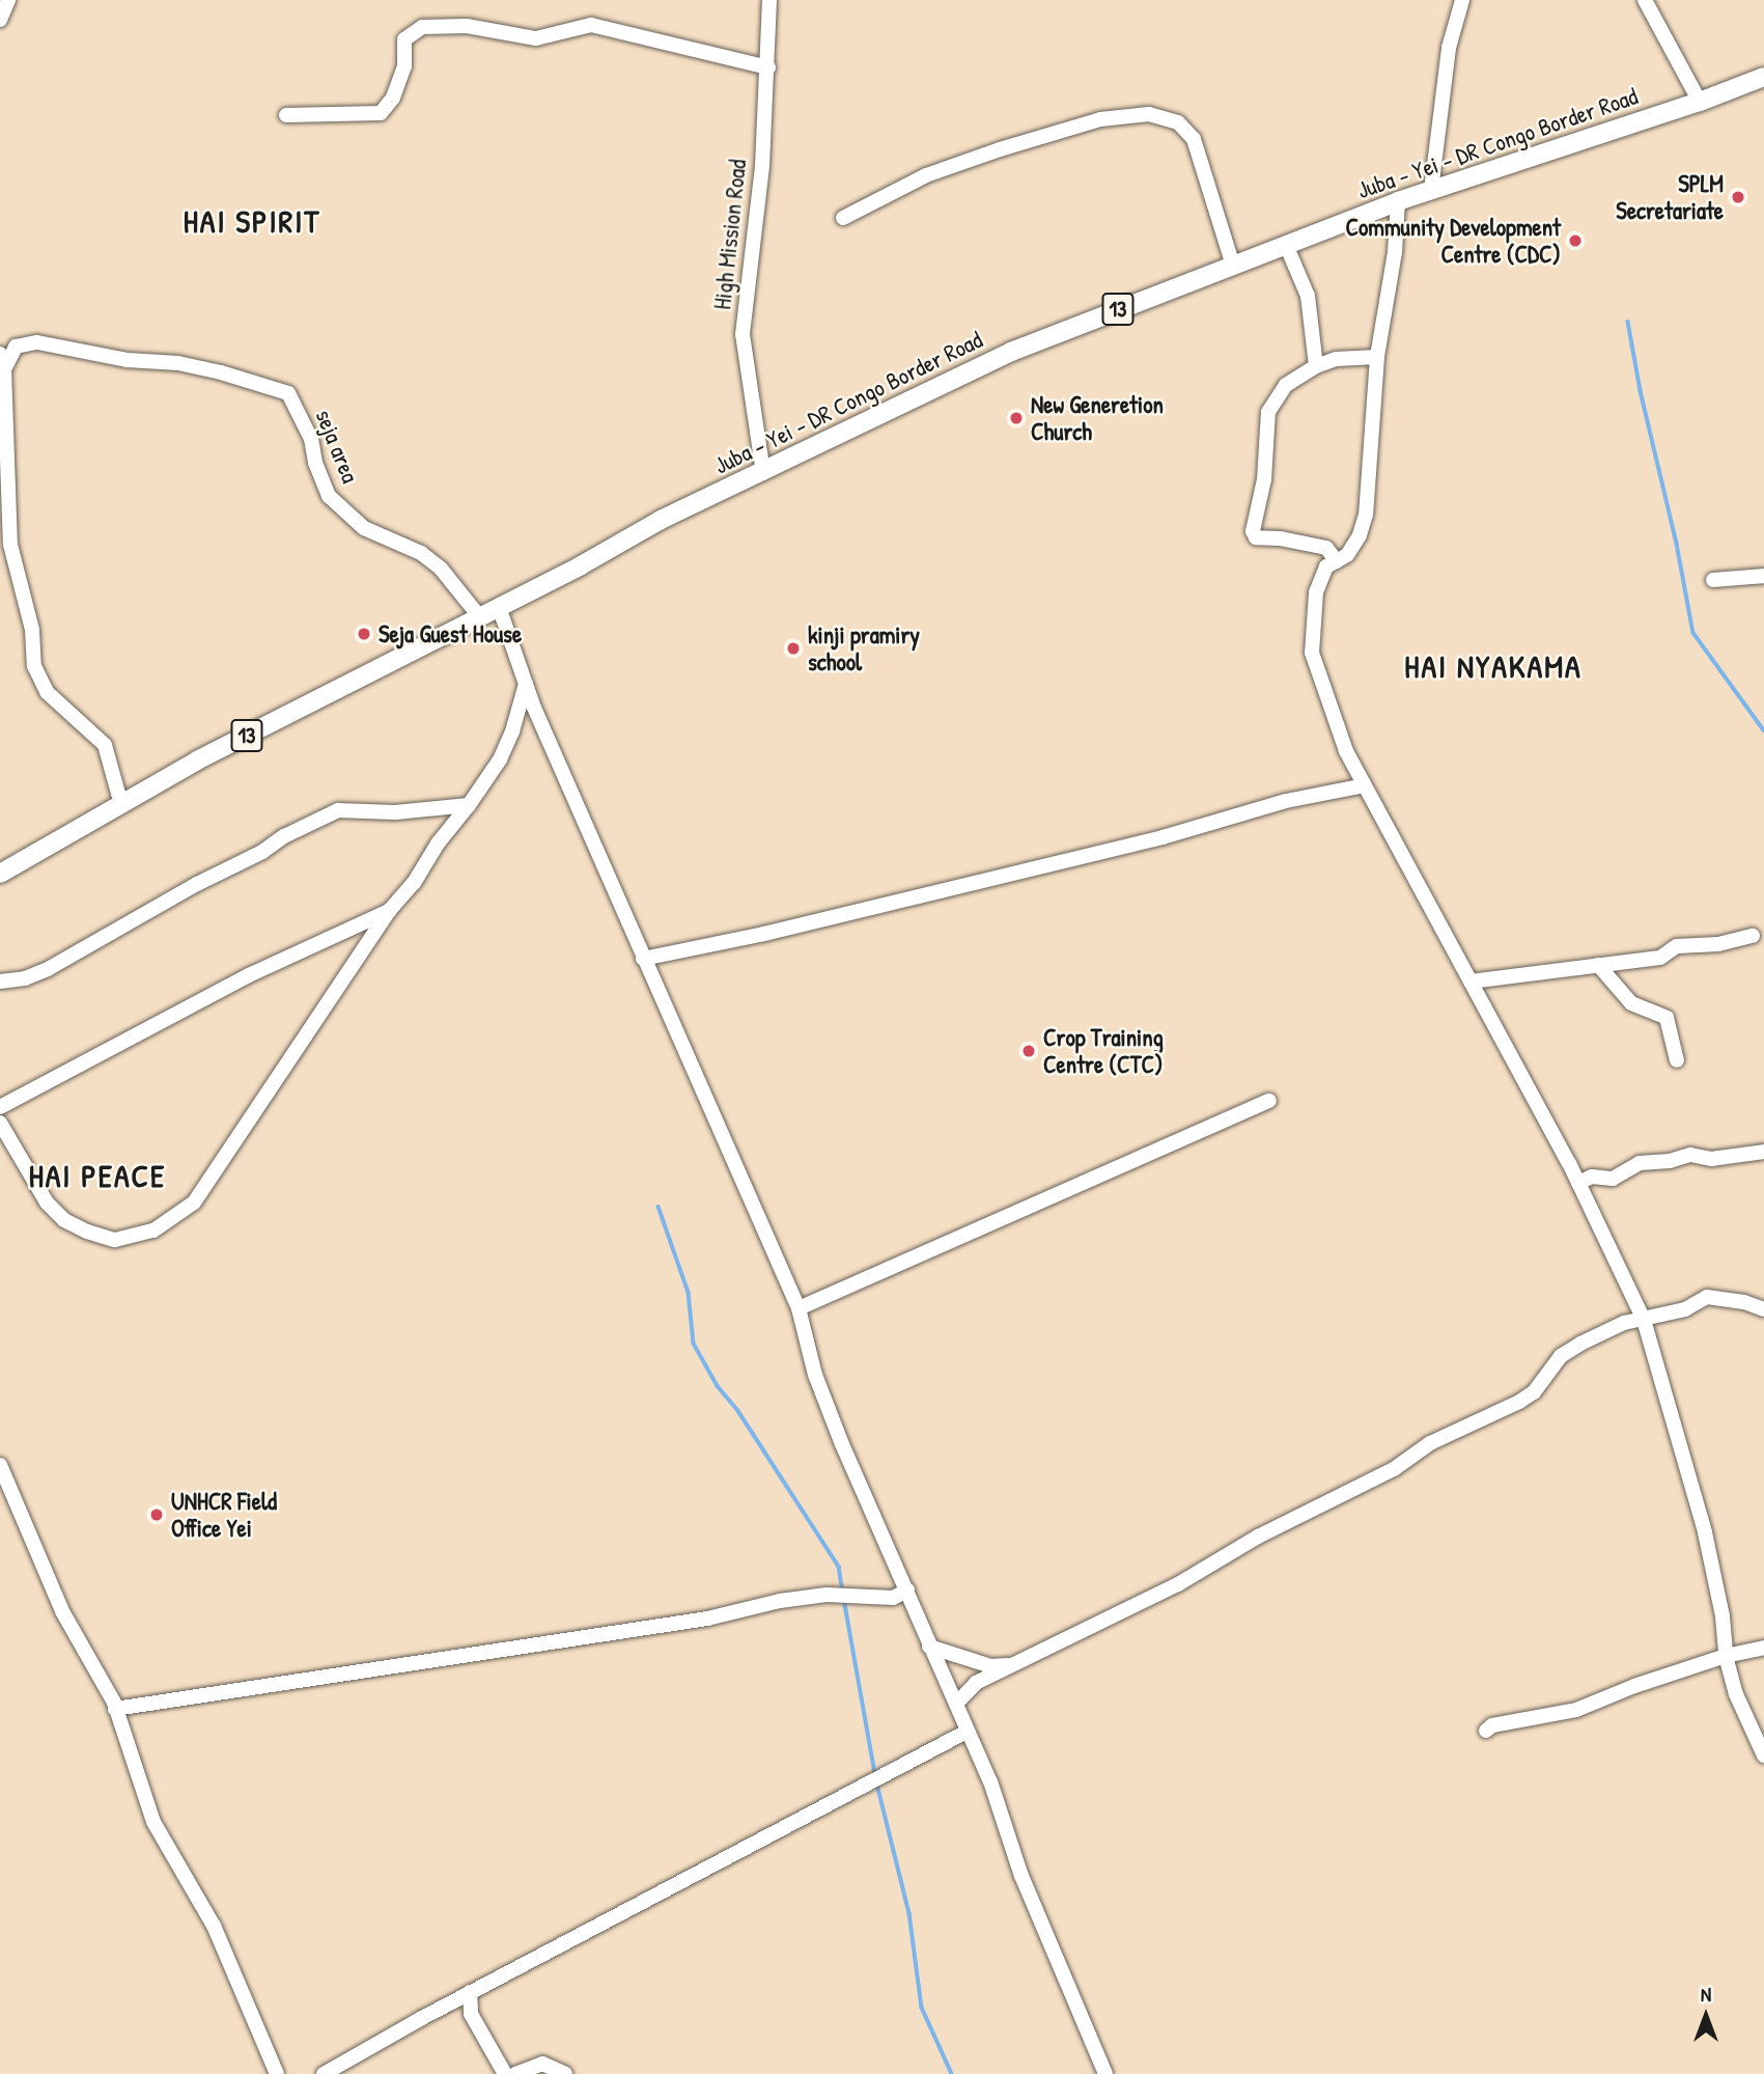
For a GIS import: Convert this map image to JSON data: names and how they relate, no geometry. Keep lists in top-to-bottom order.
{
  "streets": {
    "main road": ["Juba - Yei - DR Congo Border Road", "13"],
    "street": ["High Mission Road", "seja area"]
  },
  "crossings": [
    ["Juba - Yei - DR Congo Border Road", "High Mission Road"],
    ["Juba - Yei - DR Congo Border Road", "seja area"]
  ],
  "districts": ["HAI SPIRIT", "HAI NYAKAMA", "HAI PEACE"],
  "places": [
    "SPLM Secretariate",
    "Community Development Centre (CDC)",
    "New Generetion Church",
    "Seja Guest House",
    "kinji pramiry school",
    "Crop Training Centre (CTC)",
    "UNHCR Field Office Yei"
  ],
  "north": "top"
}
